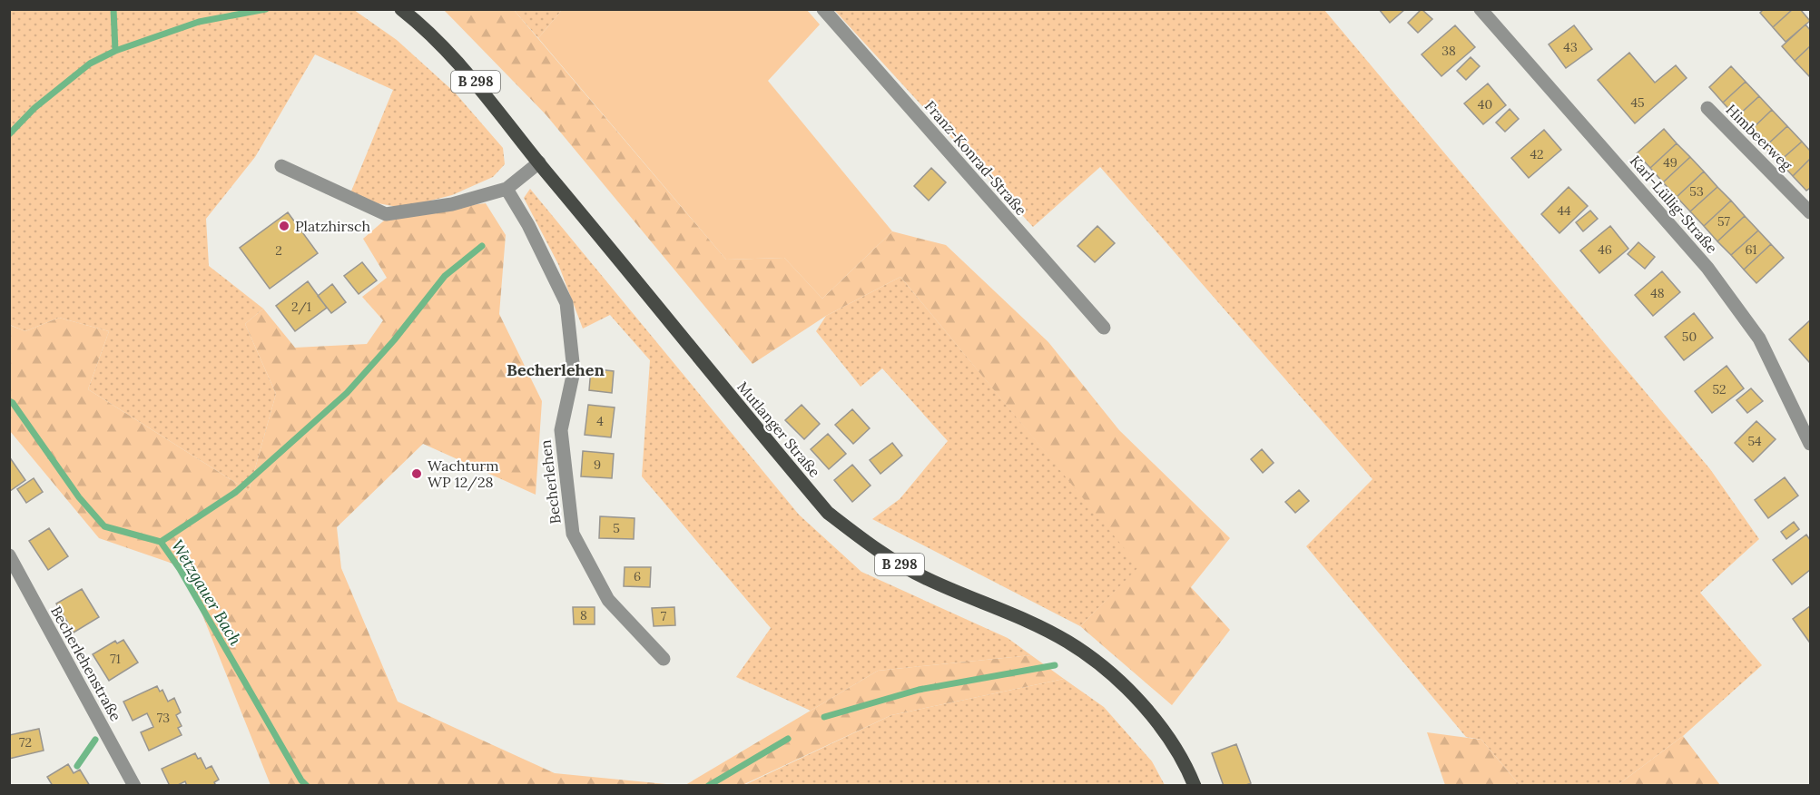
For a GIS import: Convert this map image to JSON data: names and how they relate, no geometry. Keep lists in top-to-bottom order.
{
  "streets": {
    "main road": ["B 298", "Mutlanger Straße"],
    "street": [
      "Himbeerweg",
      "Franz-Konrad-Straße",
      "Karl-Lüllig-Straße",
      "Becherlehen",
      "Becherlehenstraße"
    ]
  },
  "districts": ["Becherlehen"],
  "water": ["Wetzgauer Bach"],
  "places": ["Platzhirsch", "Wachturm WP 12/28"],
  "house_numbers": [
    "43",
    "38",
    "45",
    "40",
    "42",
    "49",
    "53",
    "44",
    "57",
    "46",
    "61",
    "2",
    "48",
    "2/1",
    "50",
    "52",
    "4",
    "54",
    "9",
    "5",
    "6",
    "8",
    "7",
    "71",
    "73",
    "72"
  ]
}
